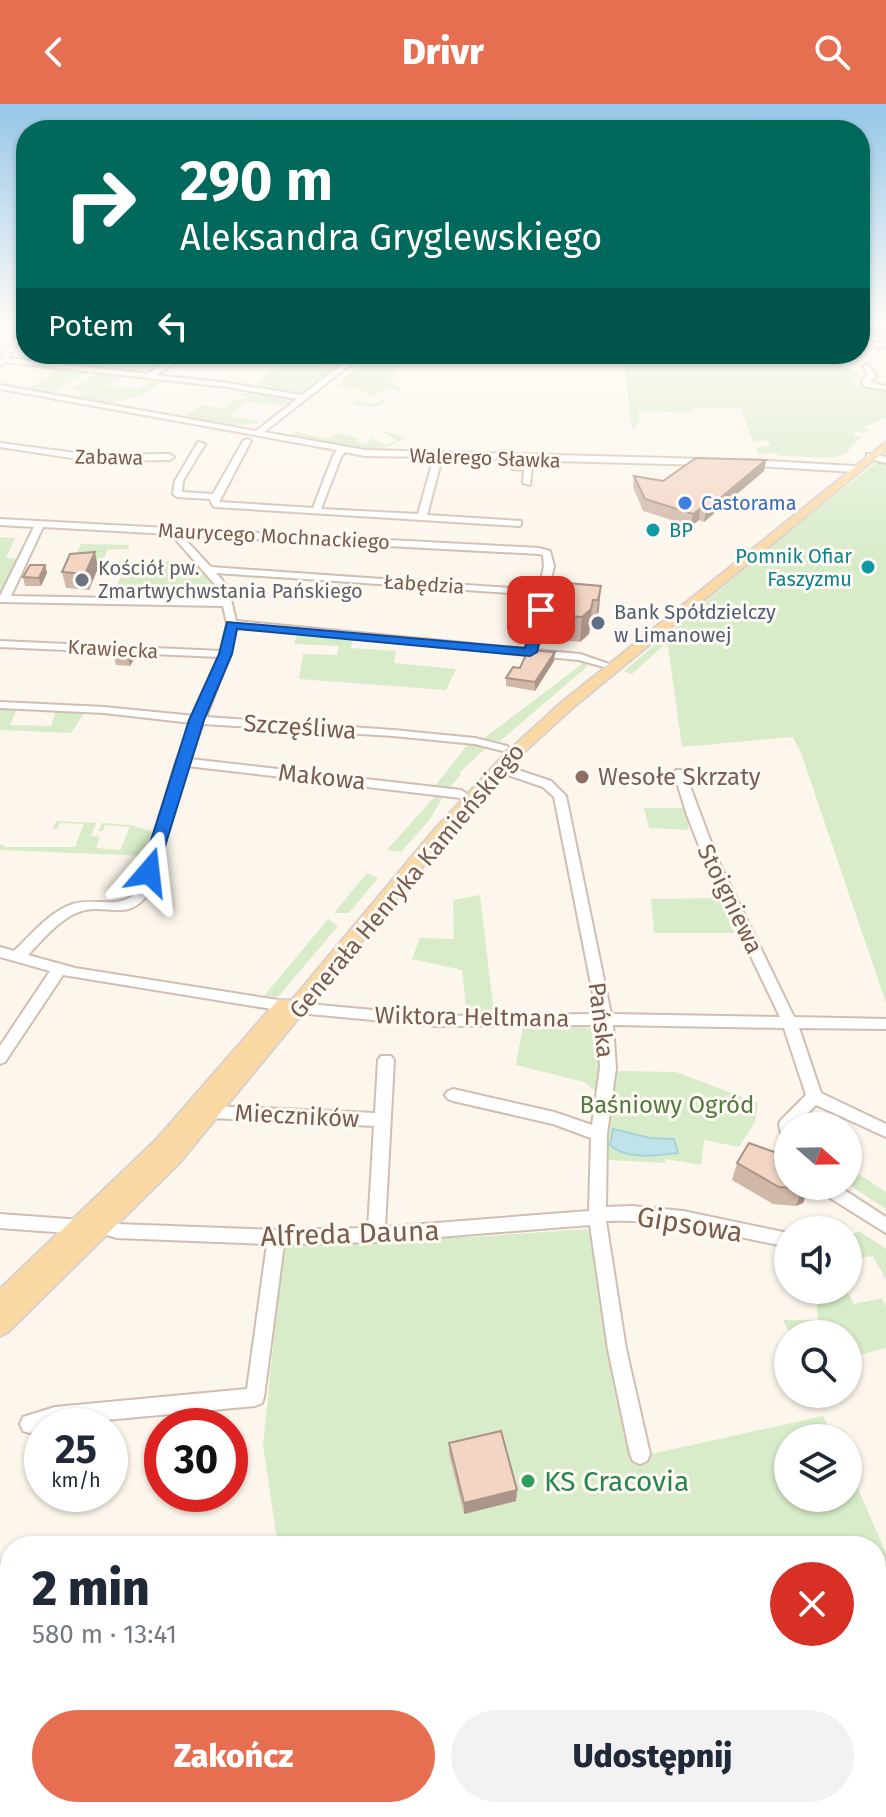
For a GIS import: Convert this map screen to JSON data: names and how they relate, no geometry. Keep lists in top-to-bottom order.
{
  "streets": {
    "main road": ["Generała Henryka Kamieńskiego"],
    "street": [
      "Zabawa",
      "Walerego Sławka",
      "Maurycego Mochnackiego",
      "Łabędzia",
      "Krawiecka",
      "Szczęśliwa",
      "Makowa",
      "Stoigniewa",
      "Wiktora Heltmana",
      "Pańska",
      "Mieczników",
      "Gipsowa",
      "Alfreda Dauna"
    ]
  },
  "crossings": [
    ["Maurycego Mochnackiego", "Łabędzia"],
    ["Szczęśliwa", "Generała Henryka Kamieńskiego"],
    ["Makowa", "Generała Henryka Kamieńskiego"],
    ["Generała Henryka Kamieńskiego", "Wiktora Heltmana"],
    ["Generała Henryka Kamieńskiego", "Pańska"],
    ["Generała Henryka Kamieńskiego", "Mieczników"],
    ["Generała Henryka Kamieńskiego", "Alfreda Dauna"],
    ["Stoigniewa", "Wiktora Heltmana"],
    ["Wiktora Heltmana", "Pańska"],
    ["Pańska", "Gipsowa"],
    ["Pańska", "Alfreda Dauna"],
    ["Gipsowa", "Alfreda Dauna"]
  ],
  "parks": ["Baśniowy Ogród"],
  "places": [
    "Castorama",
    "BP",
    "Pomnik Ofiar Faszyzmu",
    "Kościół pw. Zmartwychwstania Pańskiego",
    "Bank Spółdzielczy w Limanowej",
    "Wesołe Skrzaty",
    "KS Cracovia"
  ],
  "north": "right",
  "page": {
    "header": "Drivr",
    "turn": ["290 m", "Aleksandra Gryglewskiego"],
    "then": "Potem",
    "speed": "25 km/h",
    "limit": "30",
    "heading": ["2 min", "580 m · 13:41"],
    "buttons": ["Zakończ", "Udostępnij"]
  }
}
